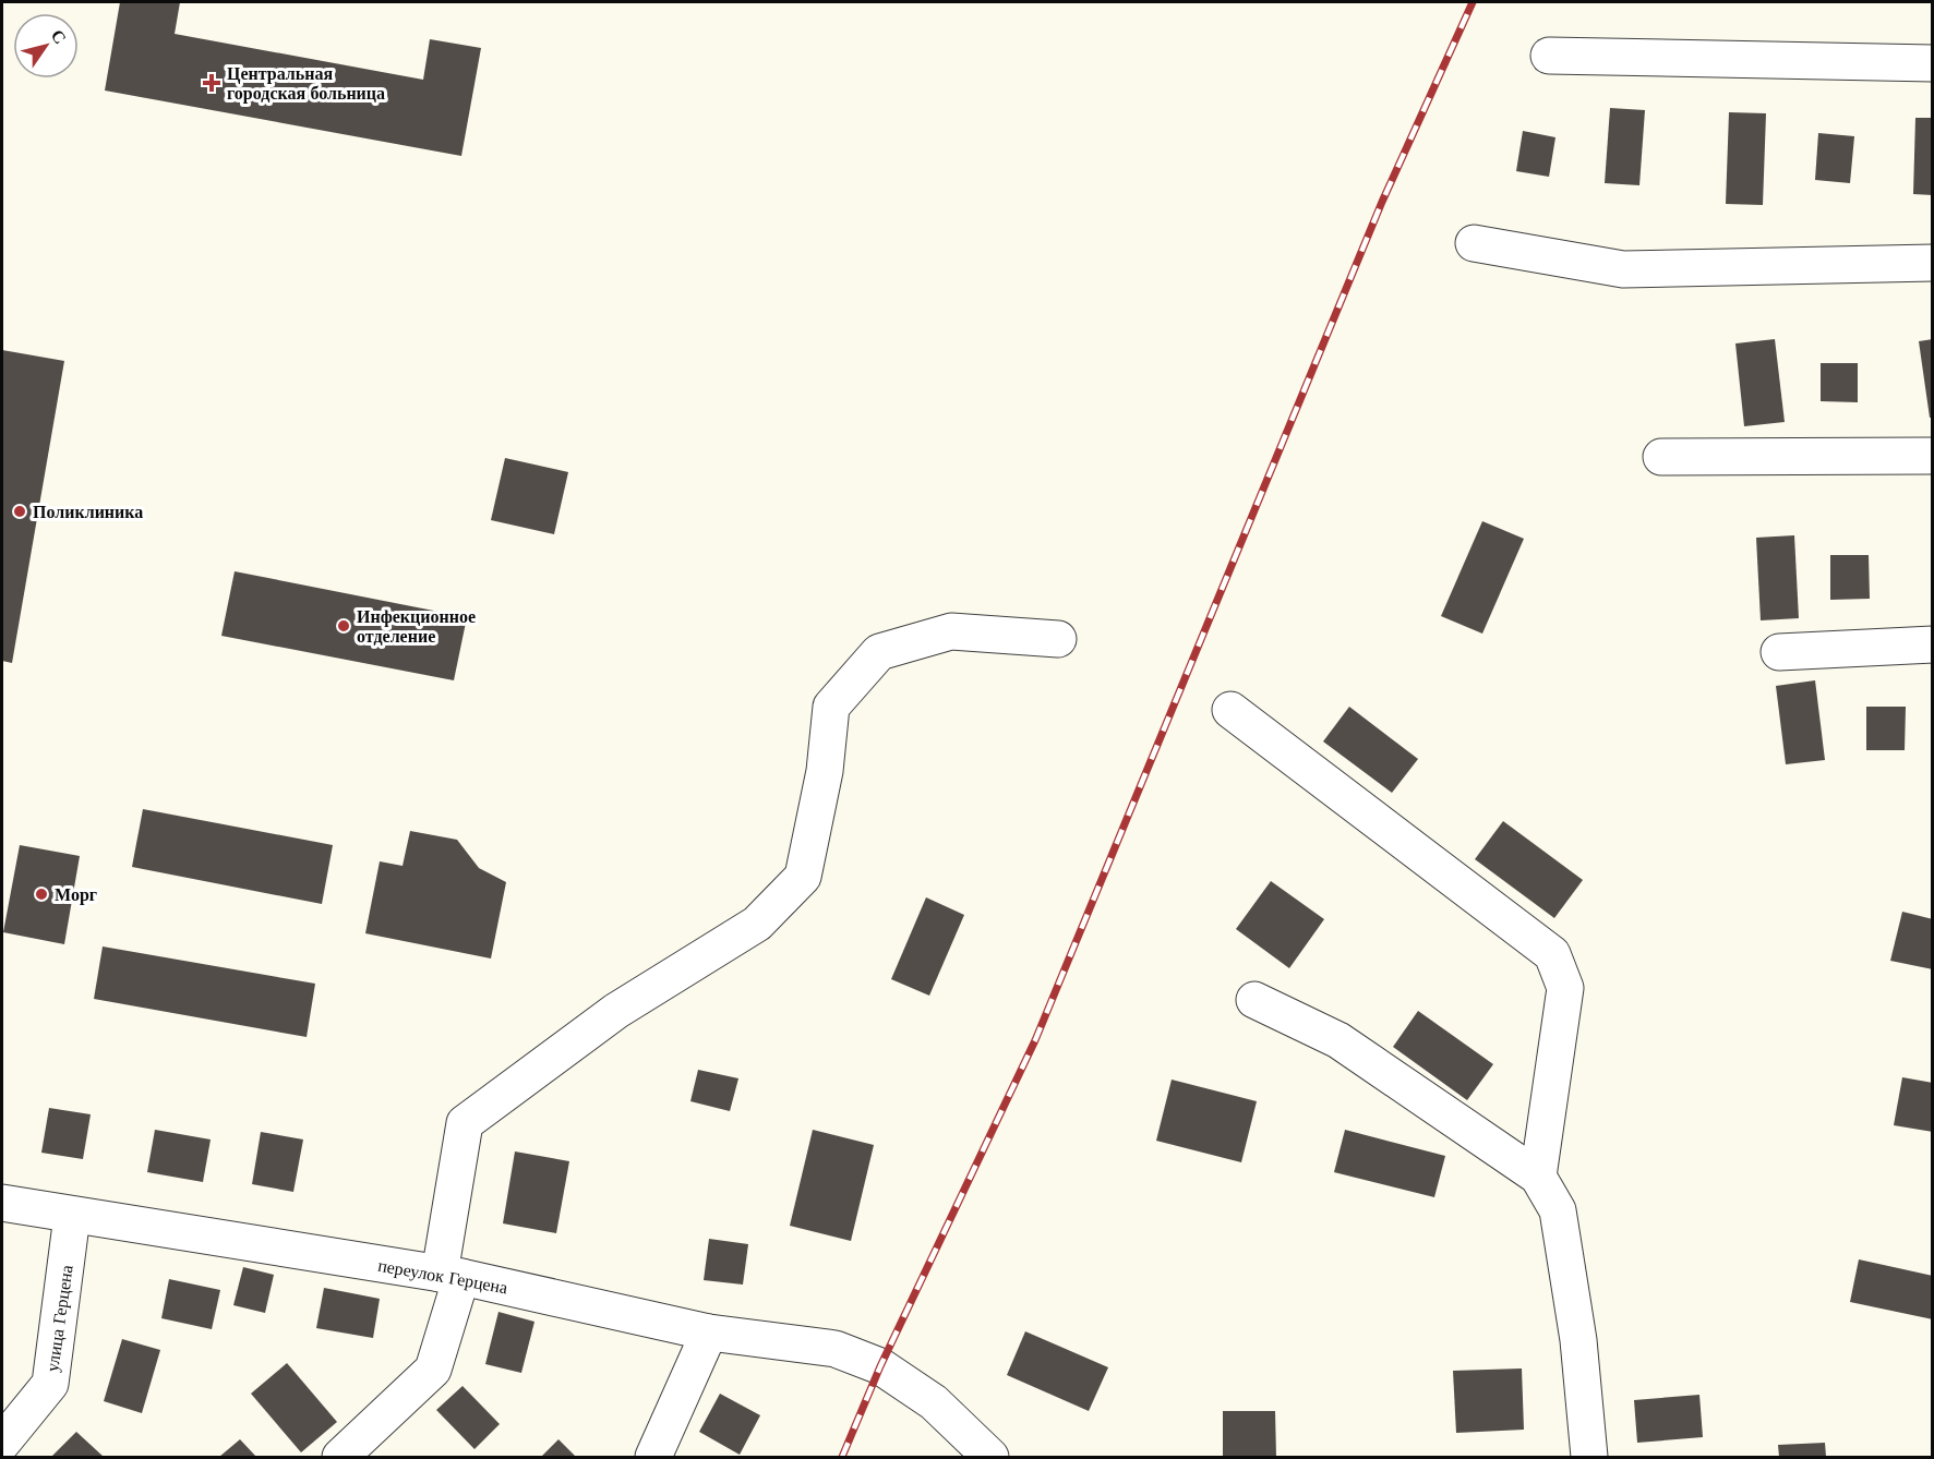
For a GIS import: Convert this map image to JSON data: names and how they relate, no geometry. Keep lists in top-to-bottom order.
{
  "streets": {
    "street": ["переулок Герцена", "улица Герцена"]
  },
  "crossings": [
    ["переулок Герцена", "улица Герцена"]
  ],
  "places": {
    "health": ["Центральная городская больница"],
    "other": ["Поликлиника", "Инфекционное отделение", "Морг"]
  },
  "north": "top right"
}
